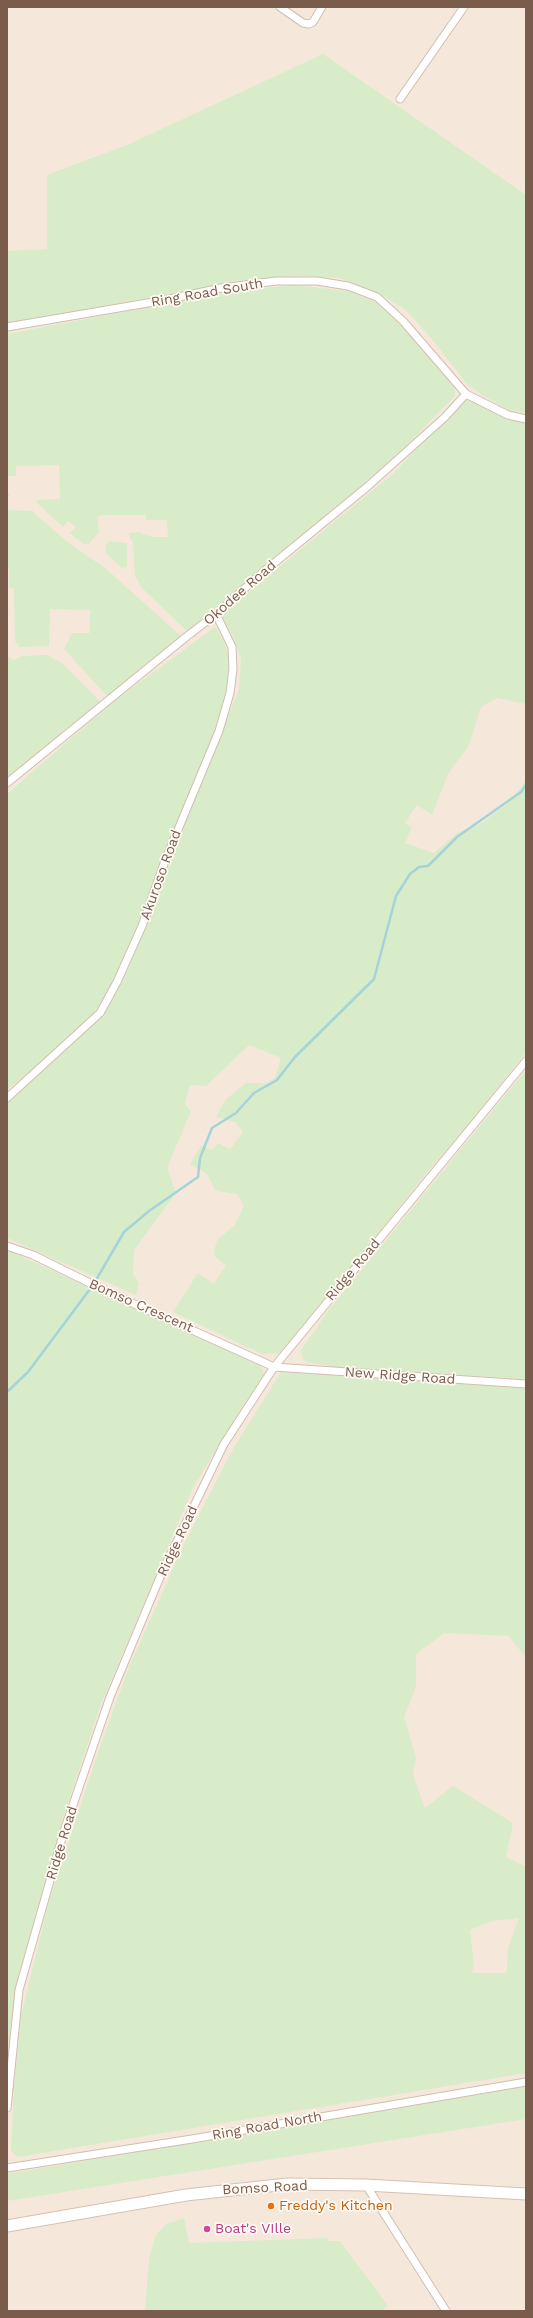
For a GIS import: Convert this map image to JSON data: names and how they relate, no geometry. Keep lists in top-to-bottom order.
{
  "streets": {
    "street": [
      "Ring Road South",
      "Okodee Road",
      "Akuroso Road",
      "Ridge Road",
      "Bomso Crescent",
      "New Ridge Road",
      "Ring Road North",
      "Bomso Road"
    ]
  },
  "crossings": [
    ["Ring Road South", "Okodee Road"],
    ["Okodee Road", "Akuroso Road"],
    ["Ridge Road", "Bomso Crescent"],
    ["Ridge Road", "New Ridge Road"],
    ["Bomso Crescent", "New Ridge Road"]
  ],
  "places": ["Freddy's Kitchen", "Boat's VIlle"]
}
